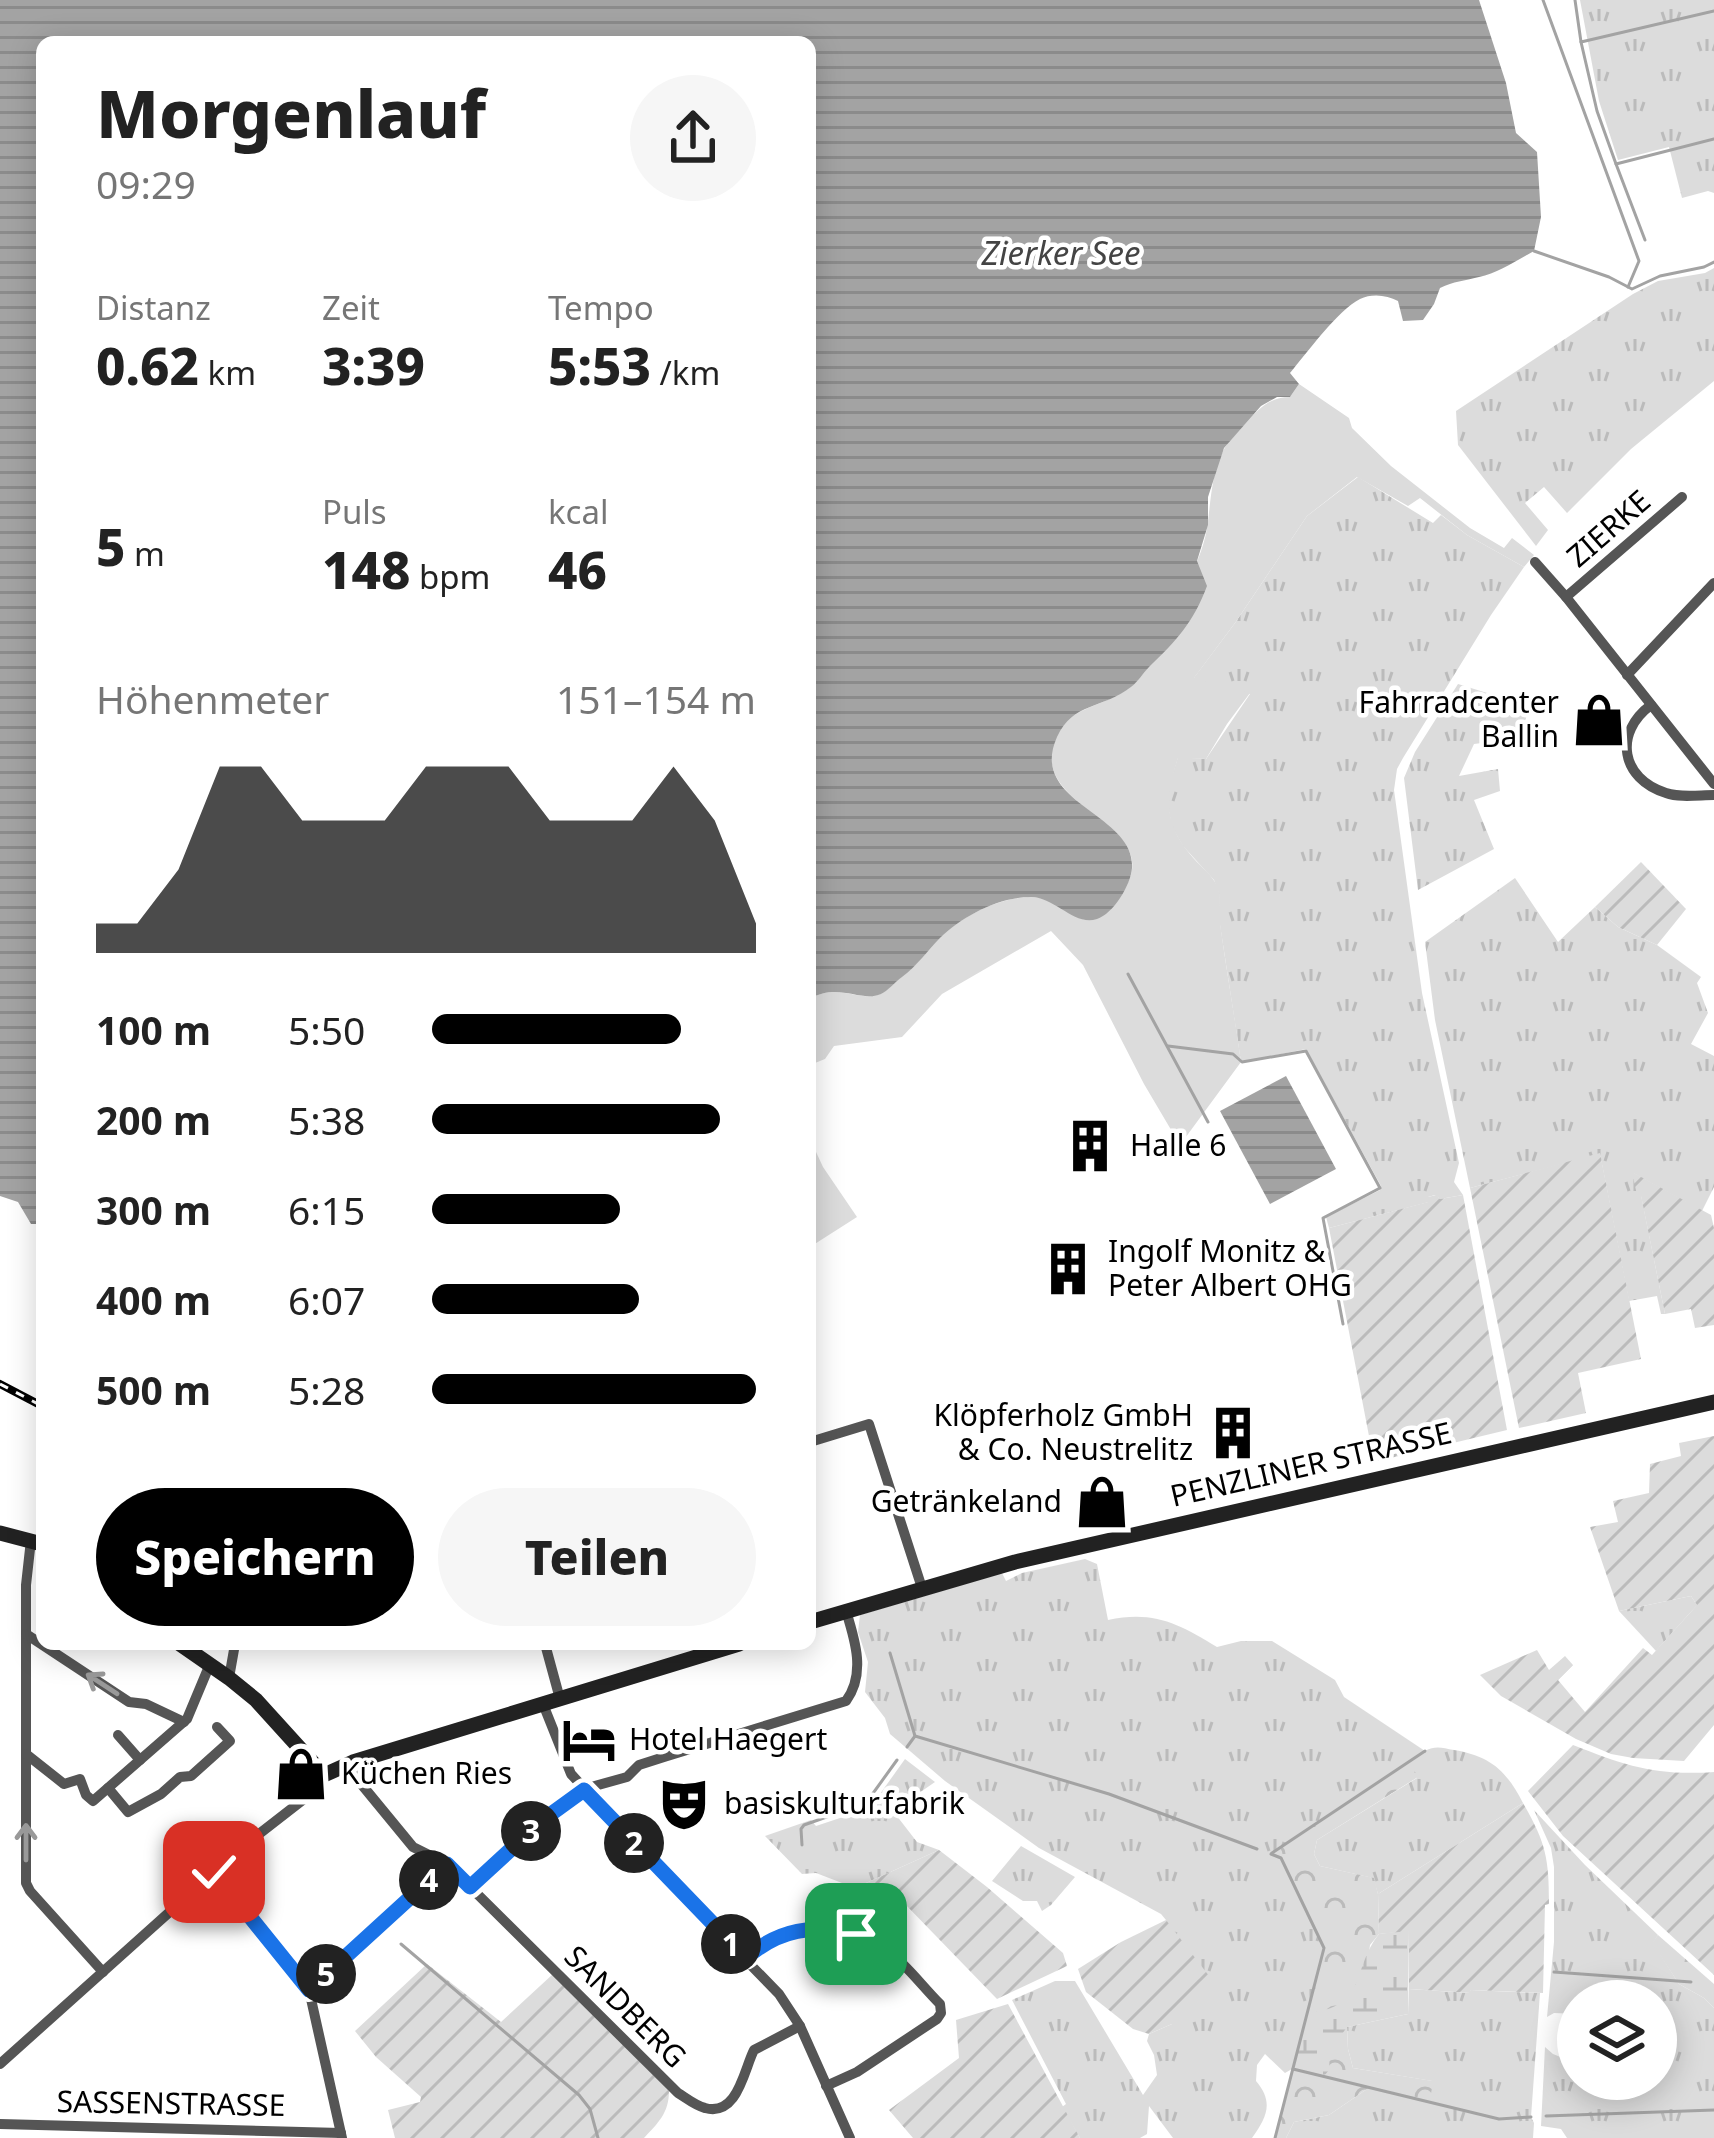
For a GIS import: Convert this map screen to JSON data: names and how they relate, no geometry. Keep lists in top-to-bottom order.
{
  "streets": {
    "main road": ["PENZLINER STRASSE"],
    "street": ["ZIERKE", "SANDBERG", "SASSENSTRASSE"]
  },
  "water": ["Zierker See"],
  "places": {
    "shop": ["Fahrradcenter Ballin", "Getränkeland", "Küchen Ries"],
    "building": ["Halle 6", "Ingolf Monitz & Peter Albert OHG", "Klöpferholz GmbH & Co. Neustrelitz"],
    "hotel": ["Hotel Haegert"],
    "theatre": ["basiskultur.fabrik"]
  },
  "page": {
    "heading": ["Morgenlauf", "09:29"],
    "stats": [
      ["Distanz", "0.62 km"],
      ["Zeit", "3:39"],
      ["Tempo", "5:53 /km"],
      ["5 m"],
      ["Puls", "148 bpm"],
      ["kcal", "46"]
    ],
    "chart": ["Höhenmeter", "151–154 m"],
    "list": [
      {
        "name": "100 m",
        "note": "5:50"
      },
      {
        "name": "200 m",
        "note": "5:38"
      },
      {
        "name": "300 m",
        "note": "6:15"
      },
      {
        "name": "400 m",
        "note": "6:07"
      },
      {
        "name": "500 m",
        "note": "5:28"
      }
    ],
    "buttons": ["Speichern", "Teilen"],
    "pins": [
      "3",
      "2",
      "4",
      "1",
      "5"
    ]
  }
}
